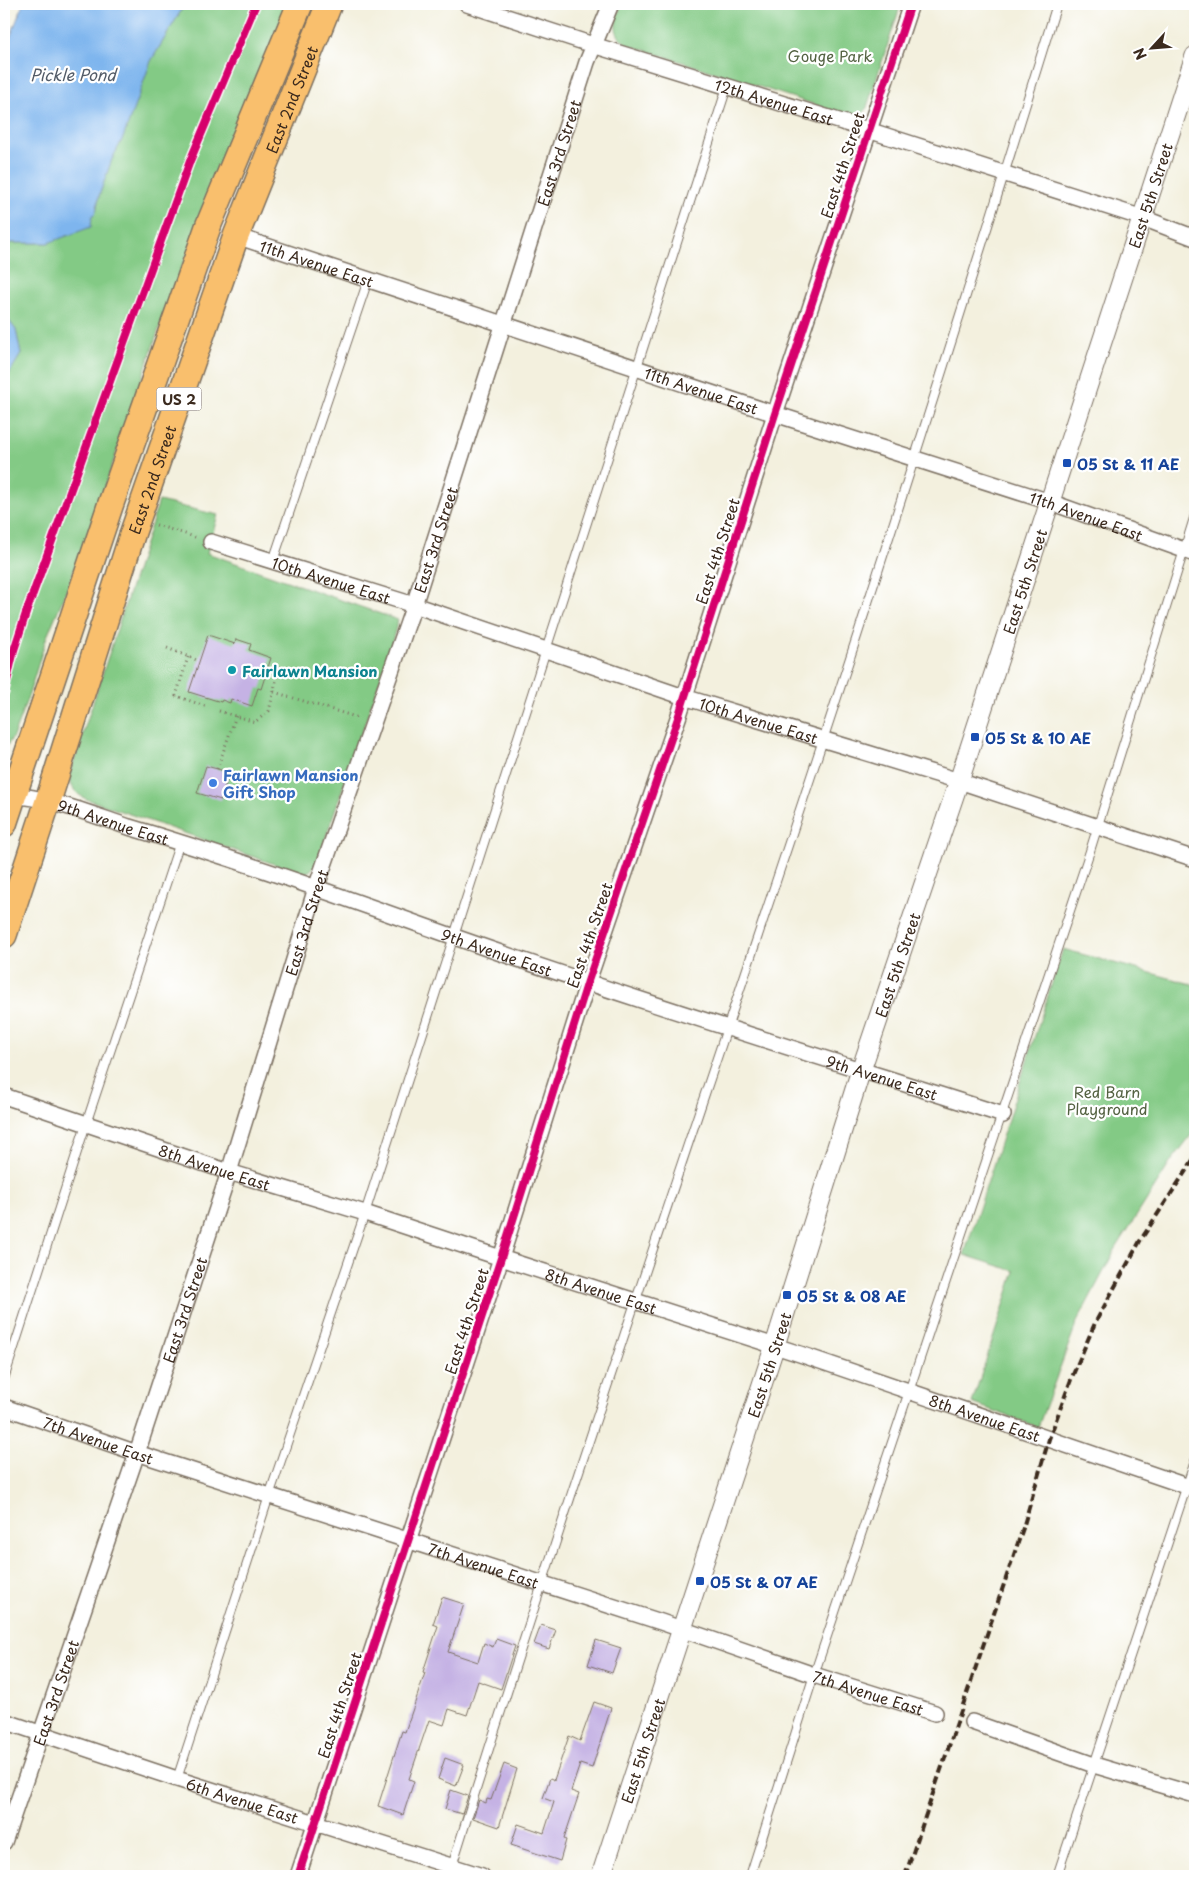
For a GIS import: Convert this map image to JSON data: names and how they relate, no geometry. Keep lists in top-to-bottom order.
{
  "streets": {
    "highway": ["East 2nd Street", "US 2"],
    "street": [
      "12th Avenue East",
      "East 3rd Street",
      "East 4th Street",
      "East 5th Street",
      "11th Avenue East",
      "10th Avenue East",
      "9th Avenue East",
      "8th Avenue East",
      "7th Avenue East",
      "6th Avenue East"
    ]
  },
  "crossings": [
    ["East 2nd Street", "11th Avenue East"],
    ["East 2nd Street", "9th Avenue East"],
    ["12th Avenue East", "East 3rd Street"],
    ["12th Avenue East", "East 4th Street"],
    ["12th Avenue East", "East 5th Street"],
    ["East 3rd Street", "11th Avenue East"],
    ["East 3rd Street", "10th Avenue East"],
    ["East 3rd Street", "9th Avenue East"],
    ["East 3rd Street", "8th Avenue East"],
    ["East 3rd Street", "7th Avenue East"],
    ["East 3rd Street", "6th Avenue East"],
    ["East 4th Street", "11th Avenue East"],
    ["East 4th Street", "10th Avenue East"],
    ["East 4th Street", "9th Avenue East"],
    ["East 4th Street", "8th Avenue East"],
    ["East 4th Street", "7th Avenue East"],
    ["East 4th Street", "6th Avenue East"],
    ["East 5th Street", "11th Avenue East"],
    ["East 5th Street", "10th Avenue East"],
    ["East 5th Street", "9th Avenue East"],
    ["East 5th Street", "8th Avenue East"],
    ["East 5th Street", "7th Avenue East"]
  ],
  "water": ["Pickle Pond"],
  "parks": ["Gouge Park", "Red Barn Playground"],
  "places": {
    "transit": [
      "05 St & 11 AE",
      "05 St & 10 AE",
      "05 St & 08 AE",
      "05 St & 07 AE"
    ],
    "other": ["Fairlawn Mansion", "Fairlawn Mansion Gift Shop"]
  },
  "north": "bottom left"
}
